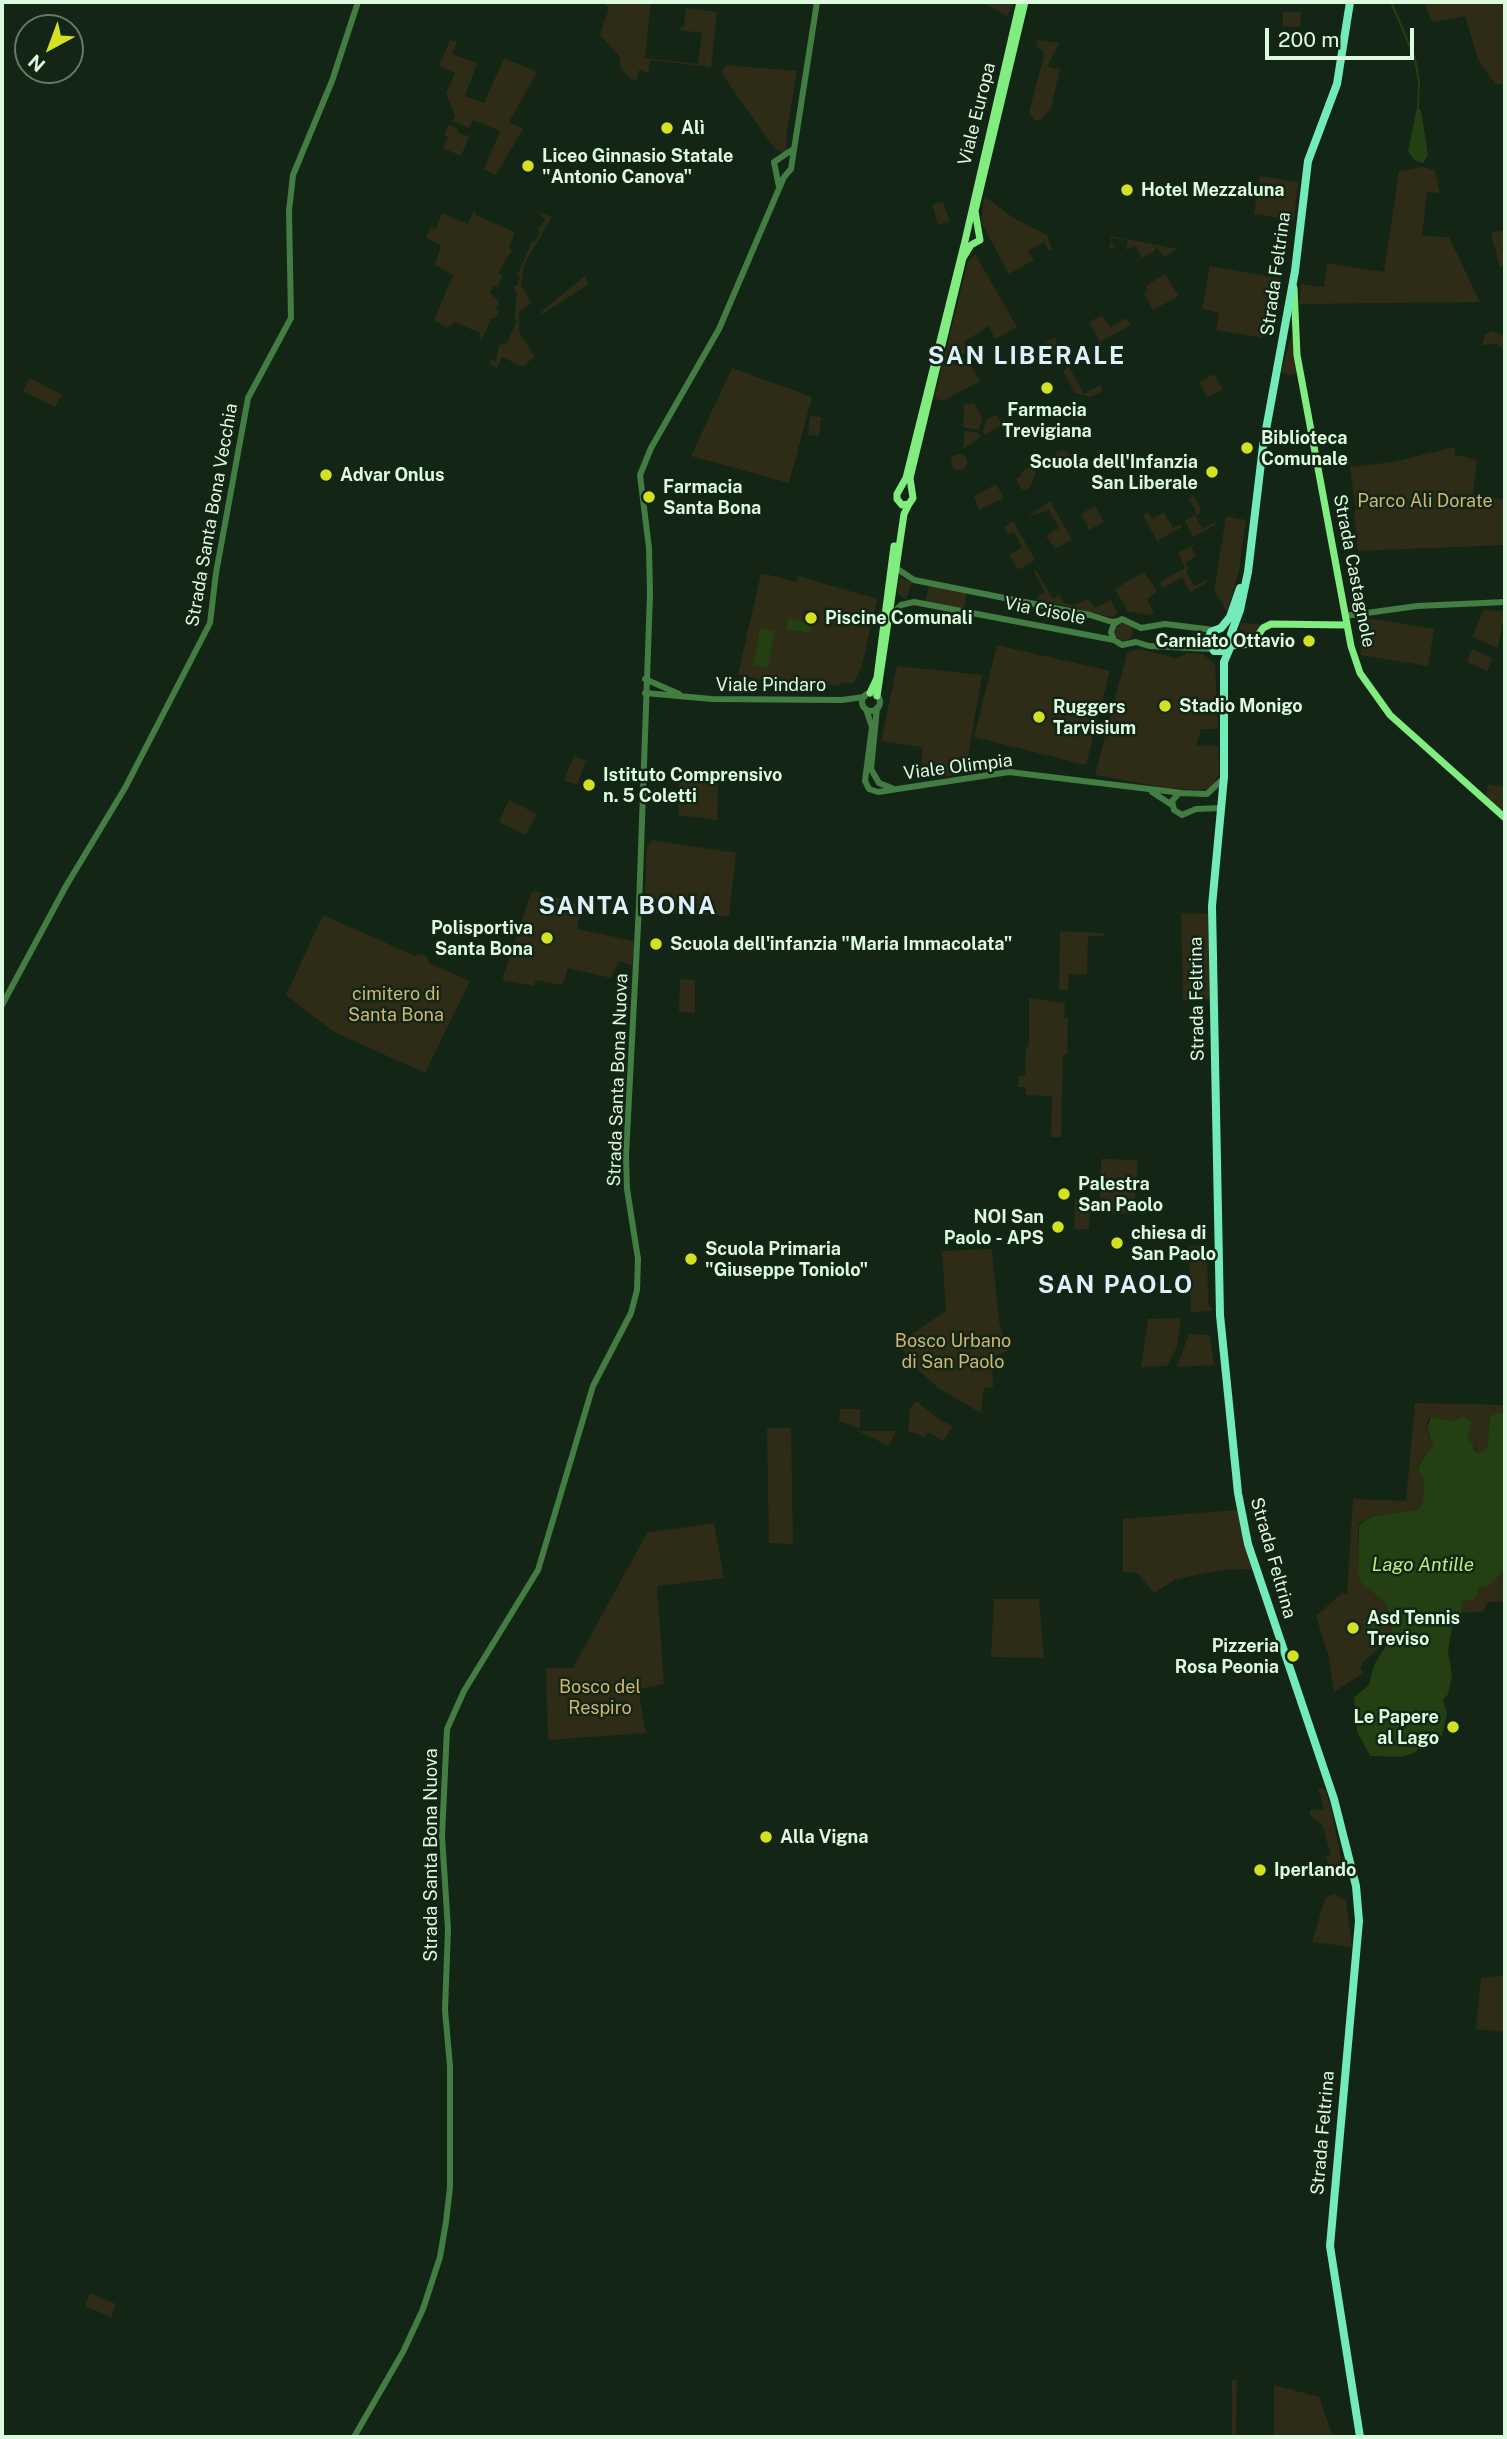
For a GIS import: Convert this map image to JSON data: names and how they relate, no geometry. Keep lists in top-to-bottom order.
{
  "streets": {
    "main road": ["Viale Europa", "Strada Feltrina", "Strada Castagnole"],
    "street": [
      "Strada Santa Bona Vecchia",
      "Via Cisole",
      "Viale Pindaro",
      "Viale Olimpia",
      "Strada Santa Bona Nuova"
    ]
  },
  "crossings": [
    ["Viale Europa", "Via Cisole"],
    ["Viale Europa", "Viale Pindaro"],
    ["Viale Europa", "Viale Olimpia"],
    ["Strada Feltrina", "Strada Castagnole"],
    ["Strada Feltrina", "Via Cisole"],
    ["Viale Pindaro", "Strada Santa Bona Nuova"]
  ],
  "districts": ["SAN LIBERALE", "SANTA BONA", "SAN PAOLO"],
  "water": ["Lago Antille"],
  "parks": [
    "Parco Ali Dorate",
    "cimitero di Santa Bona",
    "Bosco Urbano di San Paolo",
    "Bosco del Respiro"
  ],
  "places": [
    "Alì",
    "Liceo Ginnasio Statale \"Antonio Canova\"",
    "Hotel Mezzaluna",
    "Farmacia Trevigiana",
    "Biblioteca Comunale",
    "Scuola dell'Infanzia San Liberale",
    "Advar Onlus",
    "Farmacia Santa Bona",
    "Piscine Comunali",
    "Carniato Ottavio",
    "Stadio Monigo",
    "Ruggers Tarvisium",
    "Istituto Comprensivo n. 5 Coletti",
    "Polisportiva Santa Bona",
    "Scuola dell'infanzia \"Maria Immacolata\"",
    "Palestra San Paolo",
    "NOI San Paolo - APS",
    "chiesa di San Paolo",
    "Scuola Primaria \"Giuseppe Toniolo\"",
    "Asd Tennis Treviso",
    "Pizzeria Rosa Peonia",
    "Le Papere al Lago",
    "Alla Vigna",
    "Iperlando"
  ],
  "scale_bar": "200 m",
  "north": "bottom left"
}
